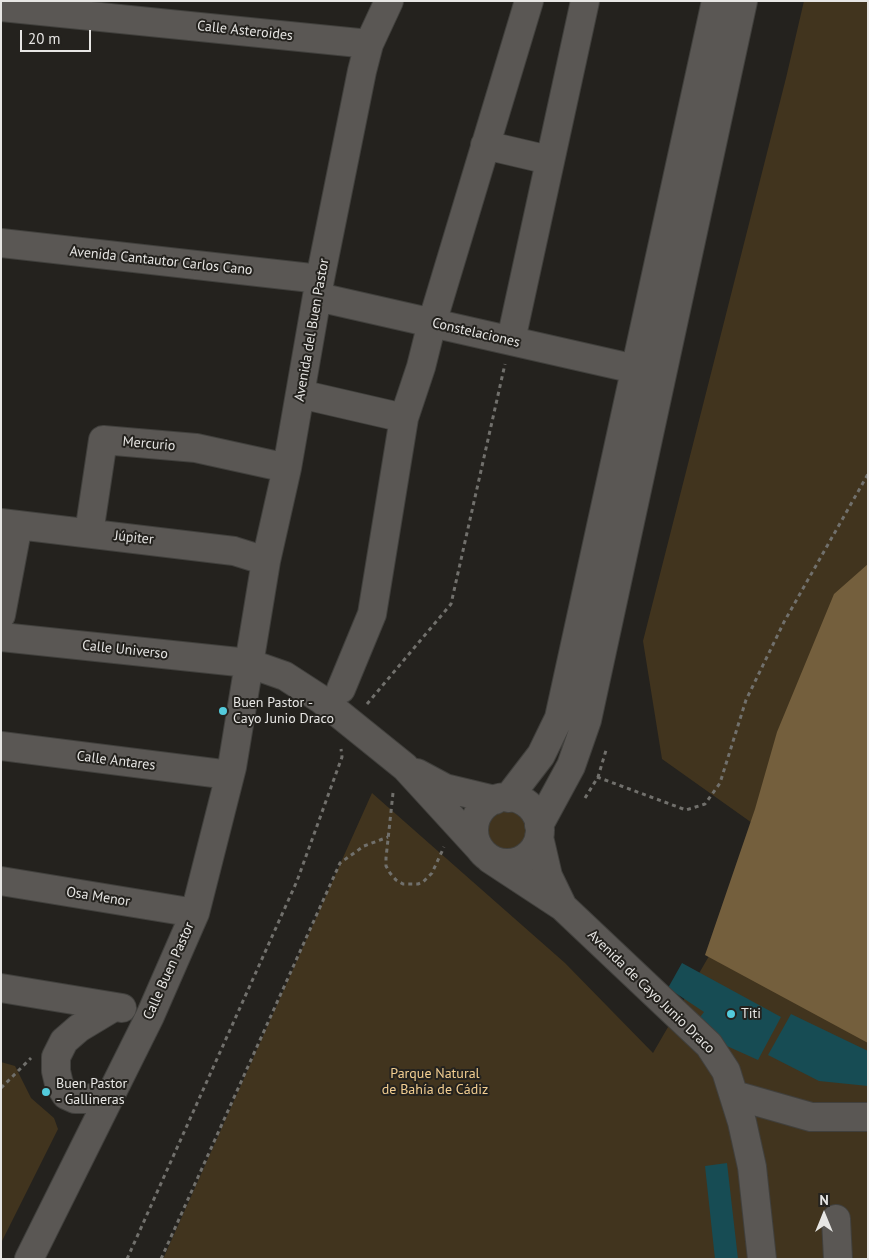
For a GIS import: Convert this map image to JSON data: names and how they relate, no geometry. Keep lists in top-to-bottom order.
{
  "streets": {
    "street": [
      "Calle Asteroides",
      "Avenida Cantautor Carlos Cano",
      "Avenida del Buen Pastor",
      "Constelaciones",
      "Mercurio",
      "Júpiter",
      "Calle Universo",
      "Calle Antares",
      "Osa Menor",
      "Calle Buen Pastor",
      "Avenida de Cayo Junio Draco"
    ]
  },
  "crossings": [
    ["Calle Asteroides", "Avenida del Buen Pastor"],
    ["Avenida Cantautor Carlos Cano", "Avenida del Buen Pastor"],
    ["Avenida Cantautor Carlos Cano", "Constelaciones"],
    ["Avenida del Buen Pastor", "Constelaciones"],
    ["Avenida del Buen Pastor", "Mercurio"],
    ["Avenida del Buen Pastor", "Júpiter"],
    ["Avenida del Buen Pastor", "Calle Universo"],
    ["Avenida del Buen Pastor", "Calle Buen Pastor"],
    ["Avenida del Buen Pastor", "Avenida de Cayo Junio Draco"],
    ["Mercurio", "Júpiter"],
    ["Calle Universo", "Calle Buen Pastor"],
    ["Calle Universo", "Avenida de Cayo Junio Draco"],
    ["Calle Antares", "Calle Buen Pastor"],
    ["Osa Menor", "Calle Buen Pastor"],
    ["Calle Buen Pastor", "Avenida de Cayo Junio Draco"]
  ],
  "parks": ["Parque Natural de Bahía de Cádiz"],
  "places": ["Buen Pastor - Cayo Junio Draco", "Titi", "Buen Pastor - Gallineras"],
  "scale_bar": "20 m",
  "north": "top"
}
